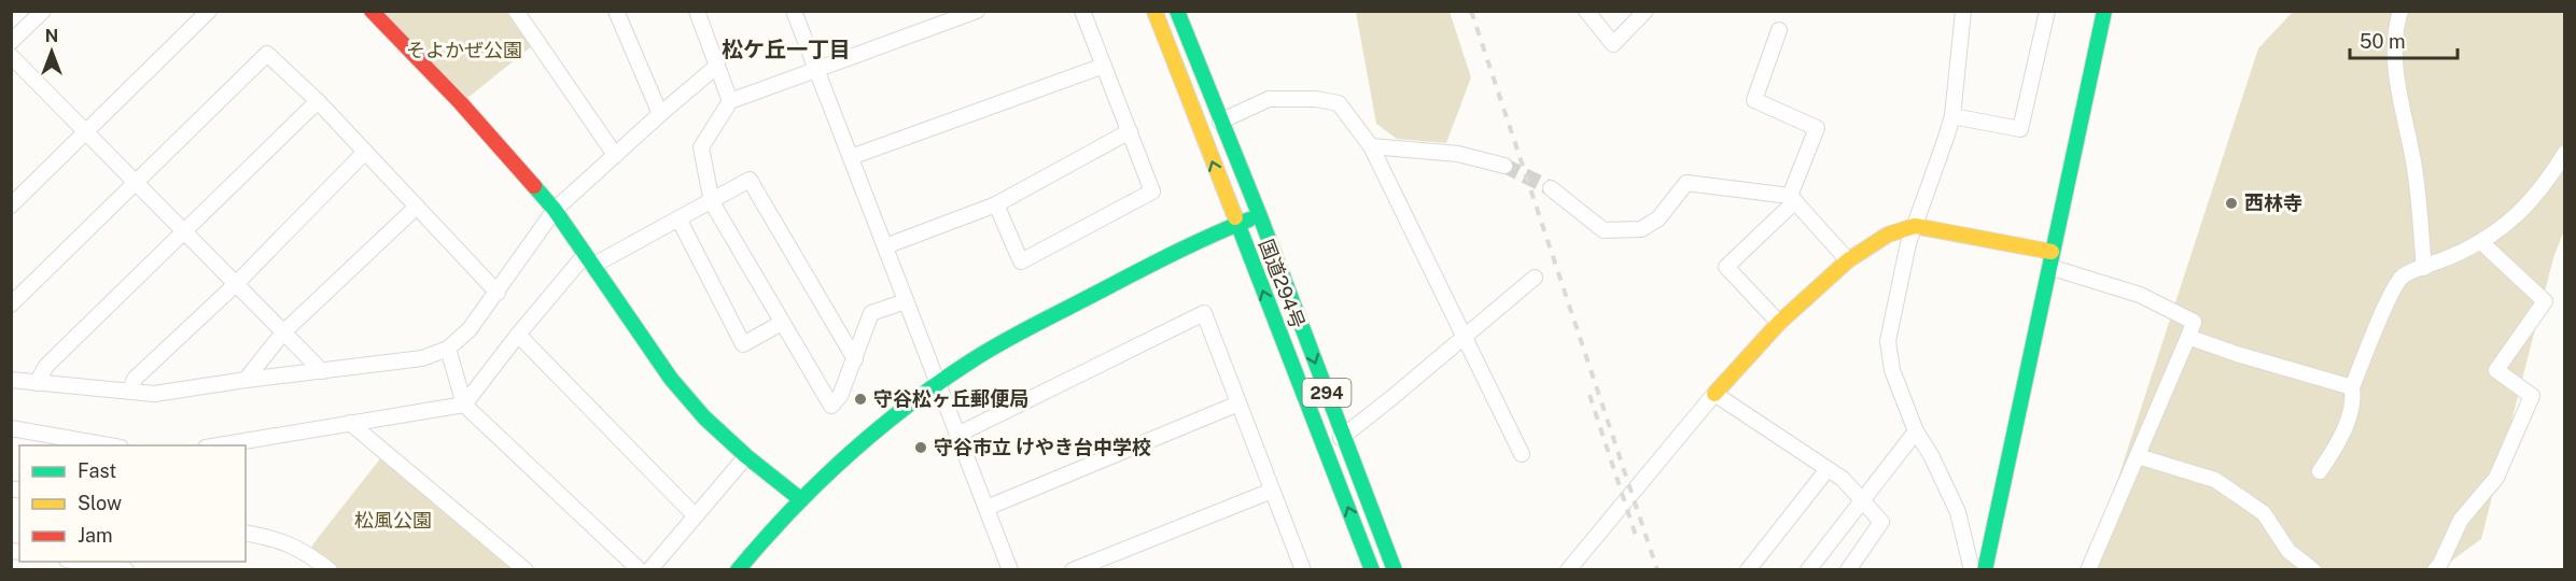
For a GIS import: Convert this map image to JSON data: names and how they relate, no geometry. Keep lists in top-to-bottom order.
{
  "streets": {
    "main road": ["国道294号", "294"]
  },
  "districts": ["松ケ丘一丁目"],
  "parks": ["そよかぜ公園", "松風公園"],
  "places": ["西林寺", "守谷松ヶ丘郵便局", "守谷市立 けやき台中学校"],
  "legend": ["Fast", "Slow", "Jam"],
  "scale_bar": "50 m",
  "north": "top"
}
